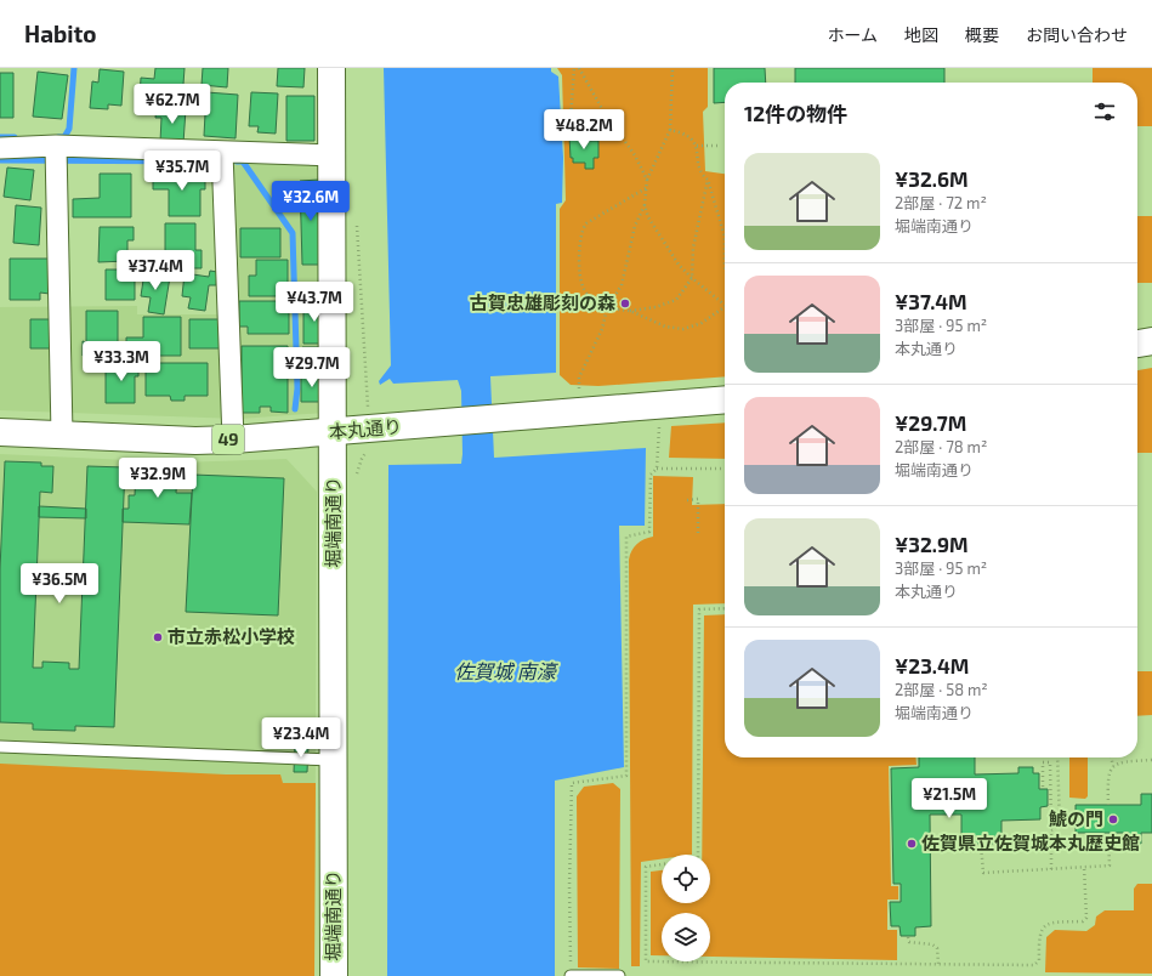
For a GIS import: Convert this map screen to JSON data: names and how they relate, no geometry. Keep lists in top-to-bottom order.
{
  "streets": {
    "street": ["本丸通り", "49", "堀端南通り"]
  },
  "crossings": [
    ["本丸通り", "堀端南通り"]
  ],
  "water": ["佐賀城 南濠"],
  "places": [
    "古賀忠雄彫刻の森",
    "市立赤松小学校",
    "鯱の門",
    "佐賀県立佐賀城本丸歴史館"
  ],
  "page": {
    "header": "Habito",
    "nav": [
      "ホーム",
      "地図",
      "概要",
      "お問い合わせ"
    ],
    "heading": "12件の物件",
    "price": [
      "¥62.7M",
      "¥48.2M",
      "¥35.7M",
      "¥32.6M",
      "¥37.4M",
      "¥43.7M",
      "¥33.3M",
      "¥29.7M",
      "¥32.9M",
      "¥36.5M",
      "¥23.4M",
      "¥21.5M"
    ],
    "list": [
      {
        "name": "¥32.6M",
        "note": "2部屋 · 72 m² · 堀端南通り"
      },
      {
        "name": "¥37.4M",
        "note": "3部屋 · 95 m² · 本丸通り"
      },
      {
        "name": "¥29.7M",
        "note": "2部屋 · 78 m² · 堀端南通り"
      },
      {
        "name": "¥32.9M",
        "note": "3部屋 · 95 m² · 本丸通り"
      },
      {
        "name": "¥23.4M",
        "note": "2部屋 · 58 m² · 堀端南通り"
      }
    ]
  }
}
